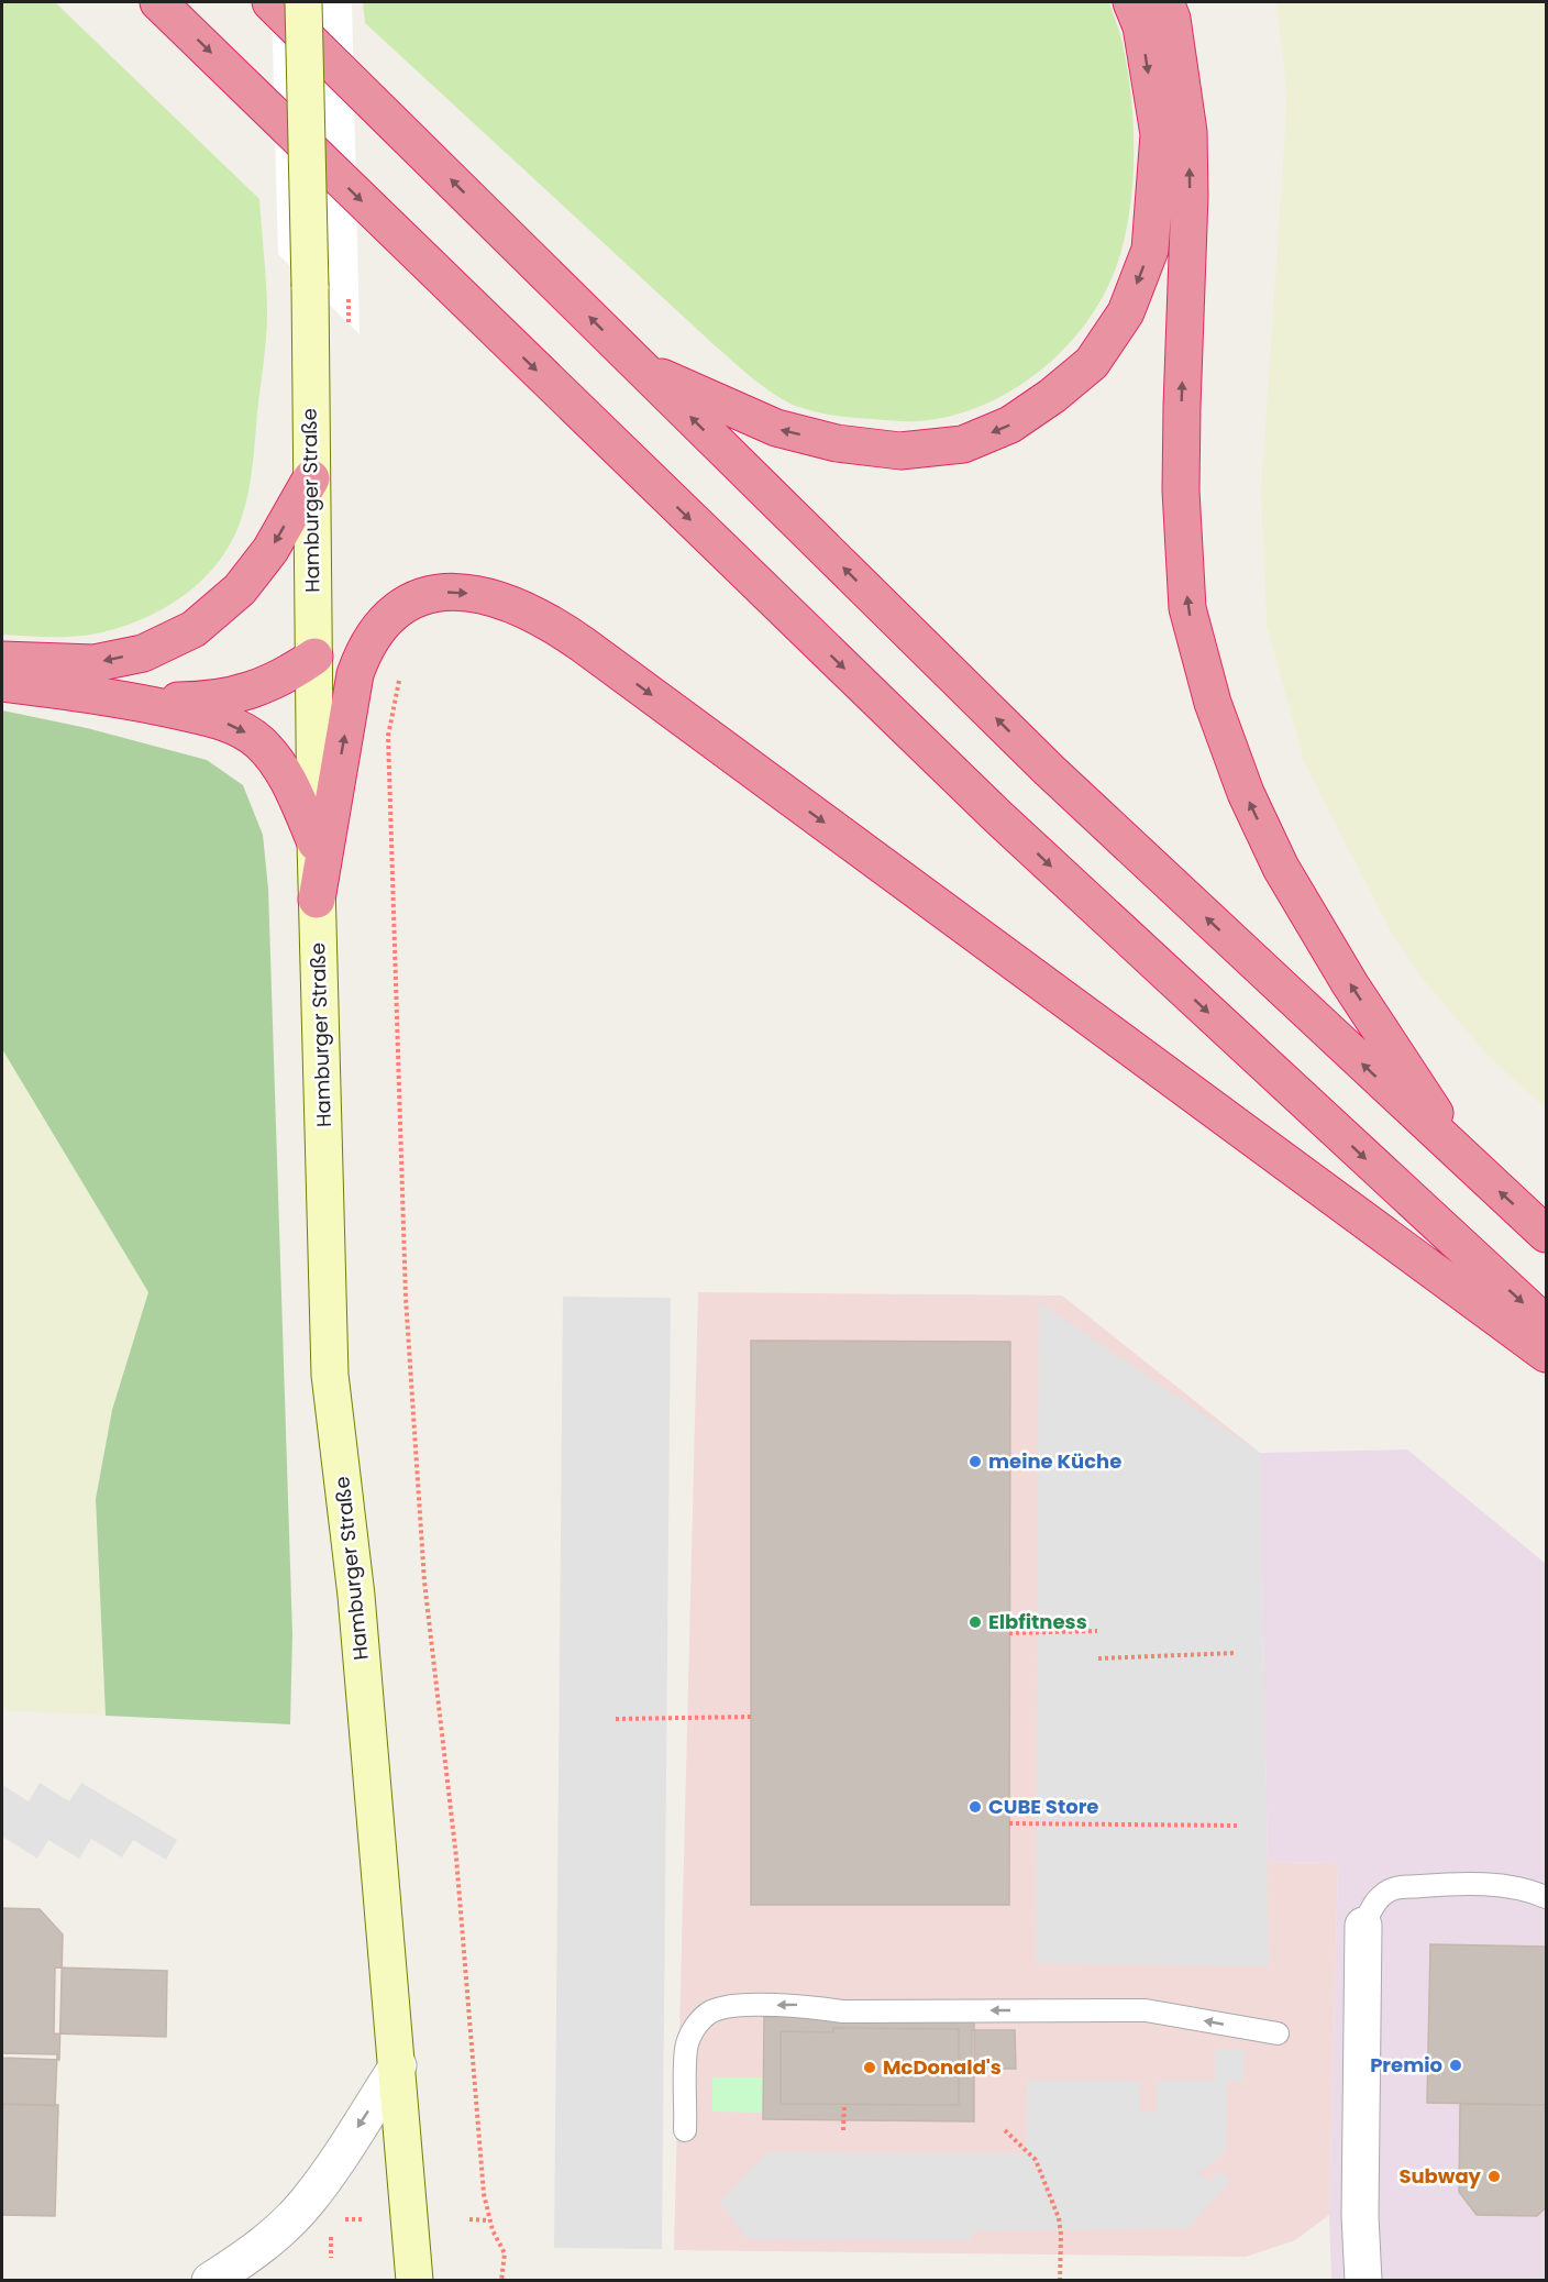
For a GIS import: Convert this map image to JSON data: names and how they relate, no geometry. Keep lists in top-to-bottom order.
{
  "streets": {
    "main road": ["Hamburger Straße"]
  },
  "places": [
    "meine Küche",
    "Elbfitness",
    "CUBE Store",
    "Premio",
    "McDonald's",
    "Subway"
  ]
}
